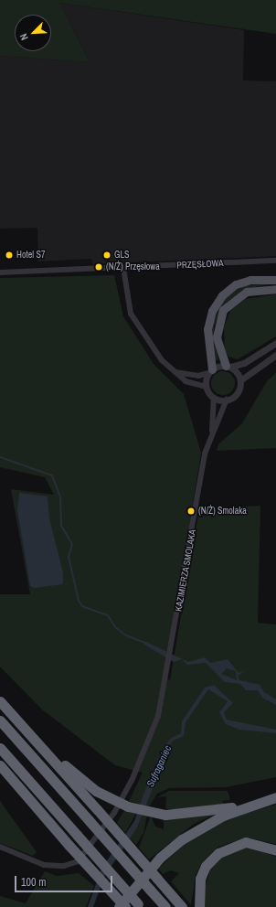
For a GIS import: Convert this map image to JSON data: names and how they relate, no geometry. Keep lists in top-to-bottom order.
{
  "streets": {
    "street": ["PRZĘSŁOWA", "KAZIMIERZA SMOLAKA"]
  },
  "water": ["Sufraganiec"],
  "places": [
    "Hotel S7",
    "GLS",
    "(N/Ż) Przęsłowa",
    "(N/Ż) Smolaka"
  ],
  "scale_bar": "100 m",
  "north": "bottom left"
}
